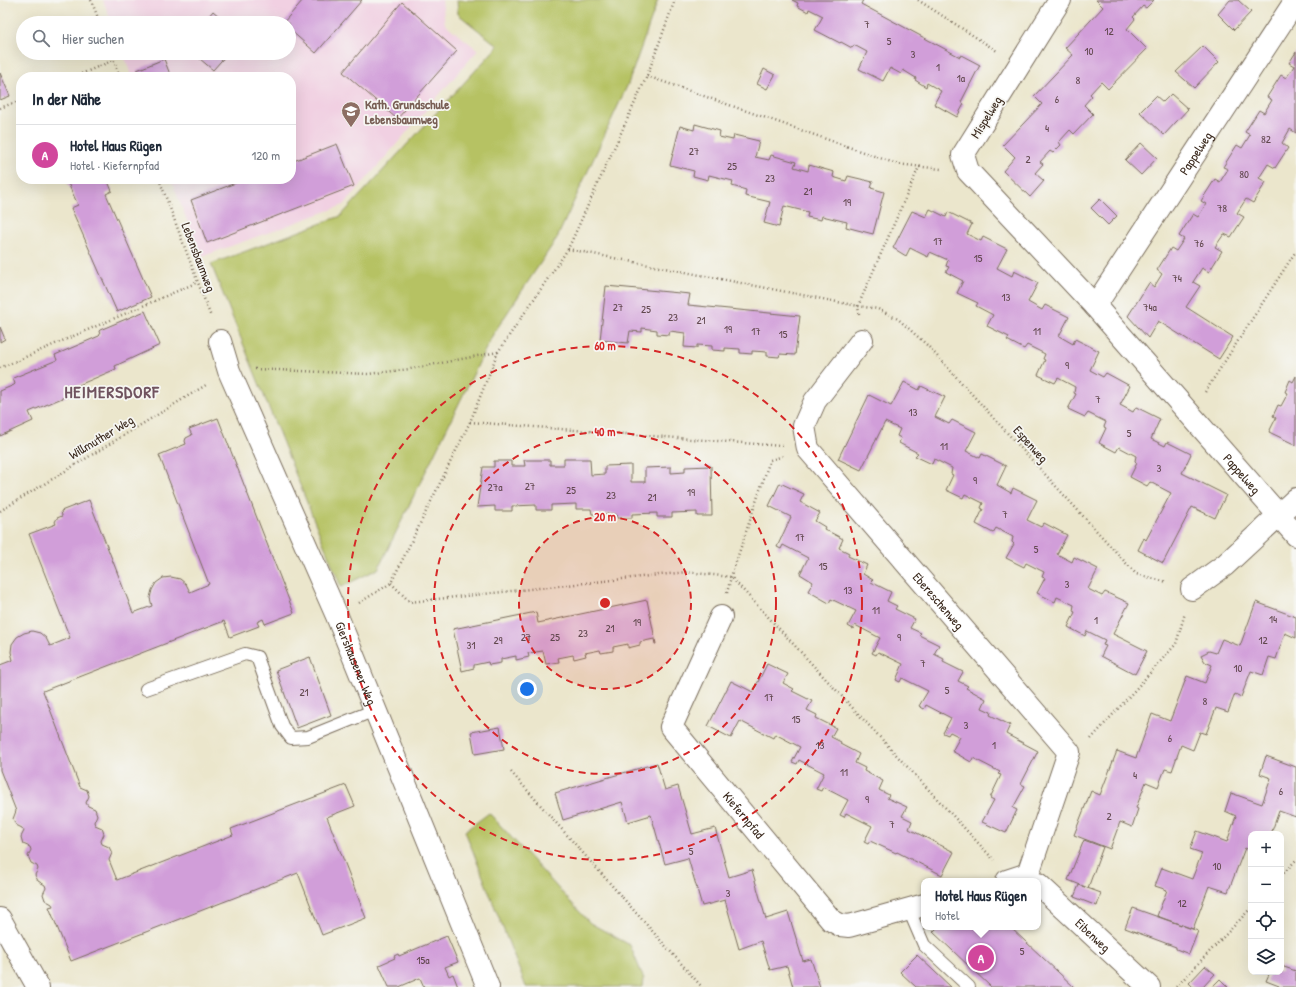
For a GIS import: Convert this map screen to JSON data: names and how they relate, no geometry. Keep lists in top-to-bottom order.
{
  "streets": {
    "street": [
      "Mispelweg",
      "Pappelweg",
      "Ebereschenweg",
      "Giershausener Weg",
      "Kiefernpfad",
      "Eibenweg"
    ],
    "path": ["Lebensbaumweg", "Willmuther Weg", "Espenweg"]
  },
  "crossings": [
    ["Mispelweg", "Pappelweg"],
    ["Lebensbaumweg", "Giershausener Weg"],
    ["Willmuther Weg", "Giershausener Weg"]
  ],
  "districts": ["HEIMERSDORF"],
  "places": {
    "school or university": ["Kath. Grundschule Lebensbaumweg"]
  },
  "house_numbers": [
    "7",
    "12",
    "5",
    "10",
    "3",
    "1",
    "1a",
    "8",
    "6",
    "4",
    "82",
    "27",
    "2",
    "25",
    "80",
    "23",
    "21",
    "19",
    "78",
    "17",
    "76",
    "15",
    "74",
    "13",
    "27",
    "74a",
    "25",
    "23",
    "21",
    "19",
    "17",
    "11",
    "15",
    "9",
    "7",
    "13",
    "5",
    "11",
    "3",
    "9",
    "27",
    "27a",
    "25",
    "19",
    "23",
    "21",
    "7",
    "17",
    "5",
    "15",
    "3",
    "13",
    "11",
    "14",
    "1",
    "19",
    "21",
    "23",
    "27",
    "25",
    "9",
    "29",
    "12",
    "31",
    "7",
    "10",
    "5",
    "21",
    "17",
    "8",
    "15",
    "3",
    "6",
    "13",
    "1",
    "11",
    "4",
    "6",
    "9",
    "2",
    "7",
    "5",
    "10",
    "3",
    "12",
    "5",
    "15a"
  ],
  "page": {
    "search": "Hier suchen",
    "heading": "In der Nähe",
    "list": [
      {
        "mark": "A",
        "name": "Hotel Haus Rügen",
        "note": "Hotel · Kiefernpfad",
        "value": "120 m"
      }
    ],
    "map_buttons": ["+", "−"],
    "popup": ["Hotel Haus Rügen", "Hotel"],
    "pins": "A"
  },
  "rings": ["60 m", "40 m", "20 m"]
}
